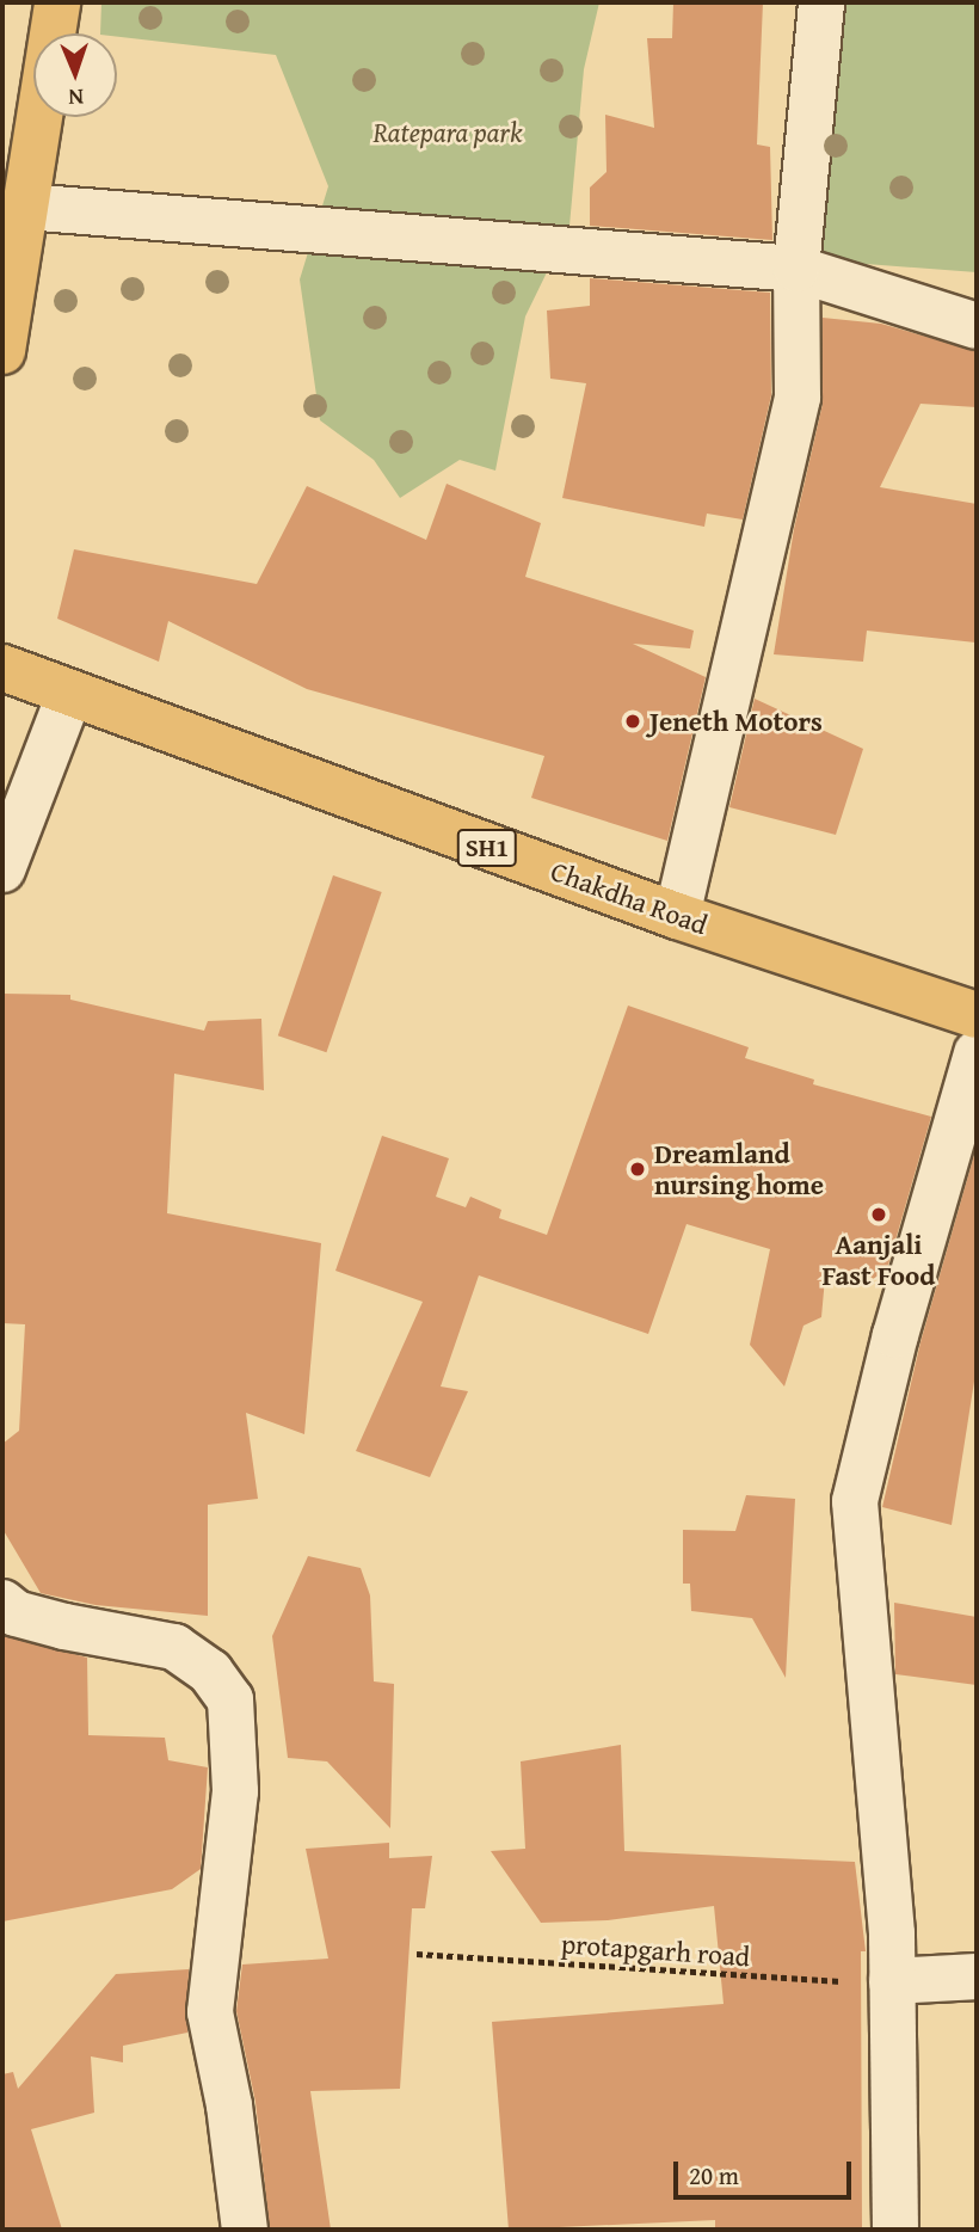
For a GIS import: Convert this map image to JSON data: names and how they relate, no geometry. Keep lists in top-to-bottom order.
{
  "streets": {
    "main road": ["SH1", "Chakdha Road"],
    "path": ["protapgarh road"]
  },
  "parks": ["Ratepara park"],
  "places": ["Jeneth Motors", "Dreamland nursing home", "Aanjali Fast Food"],
  "scale_bar": "20 m",
  "north": "bottom"
}
